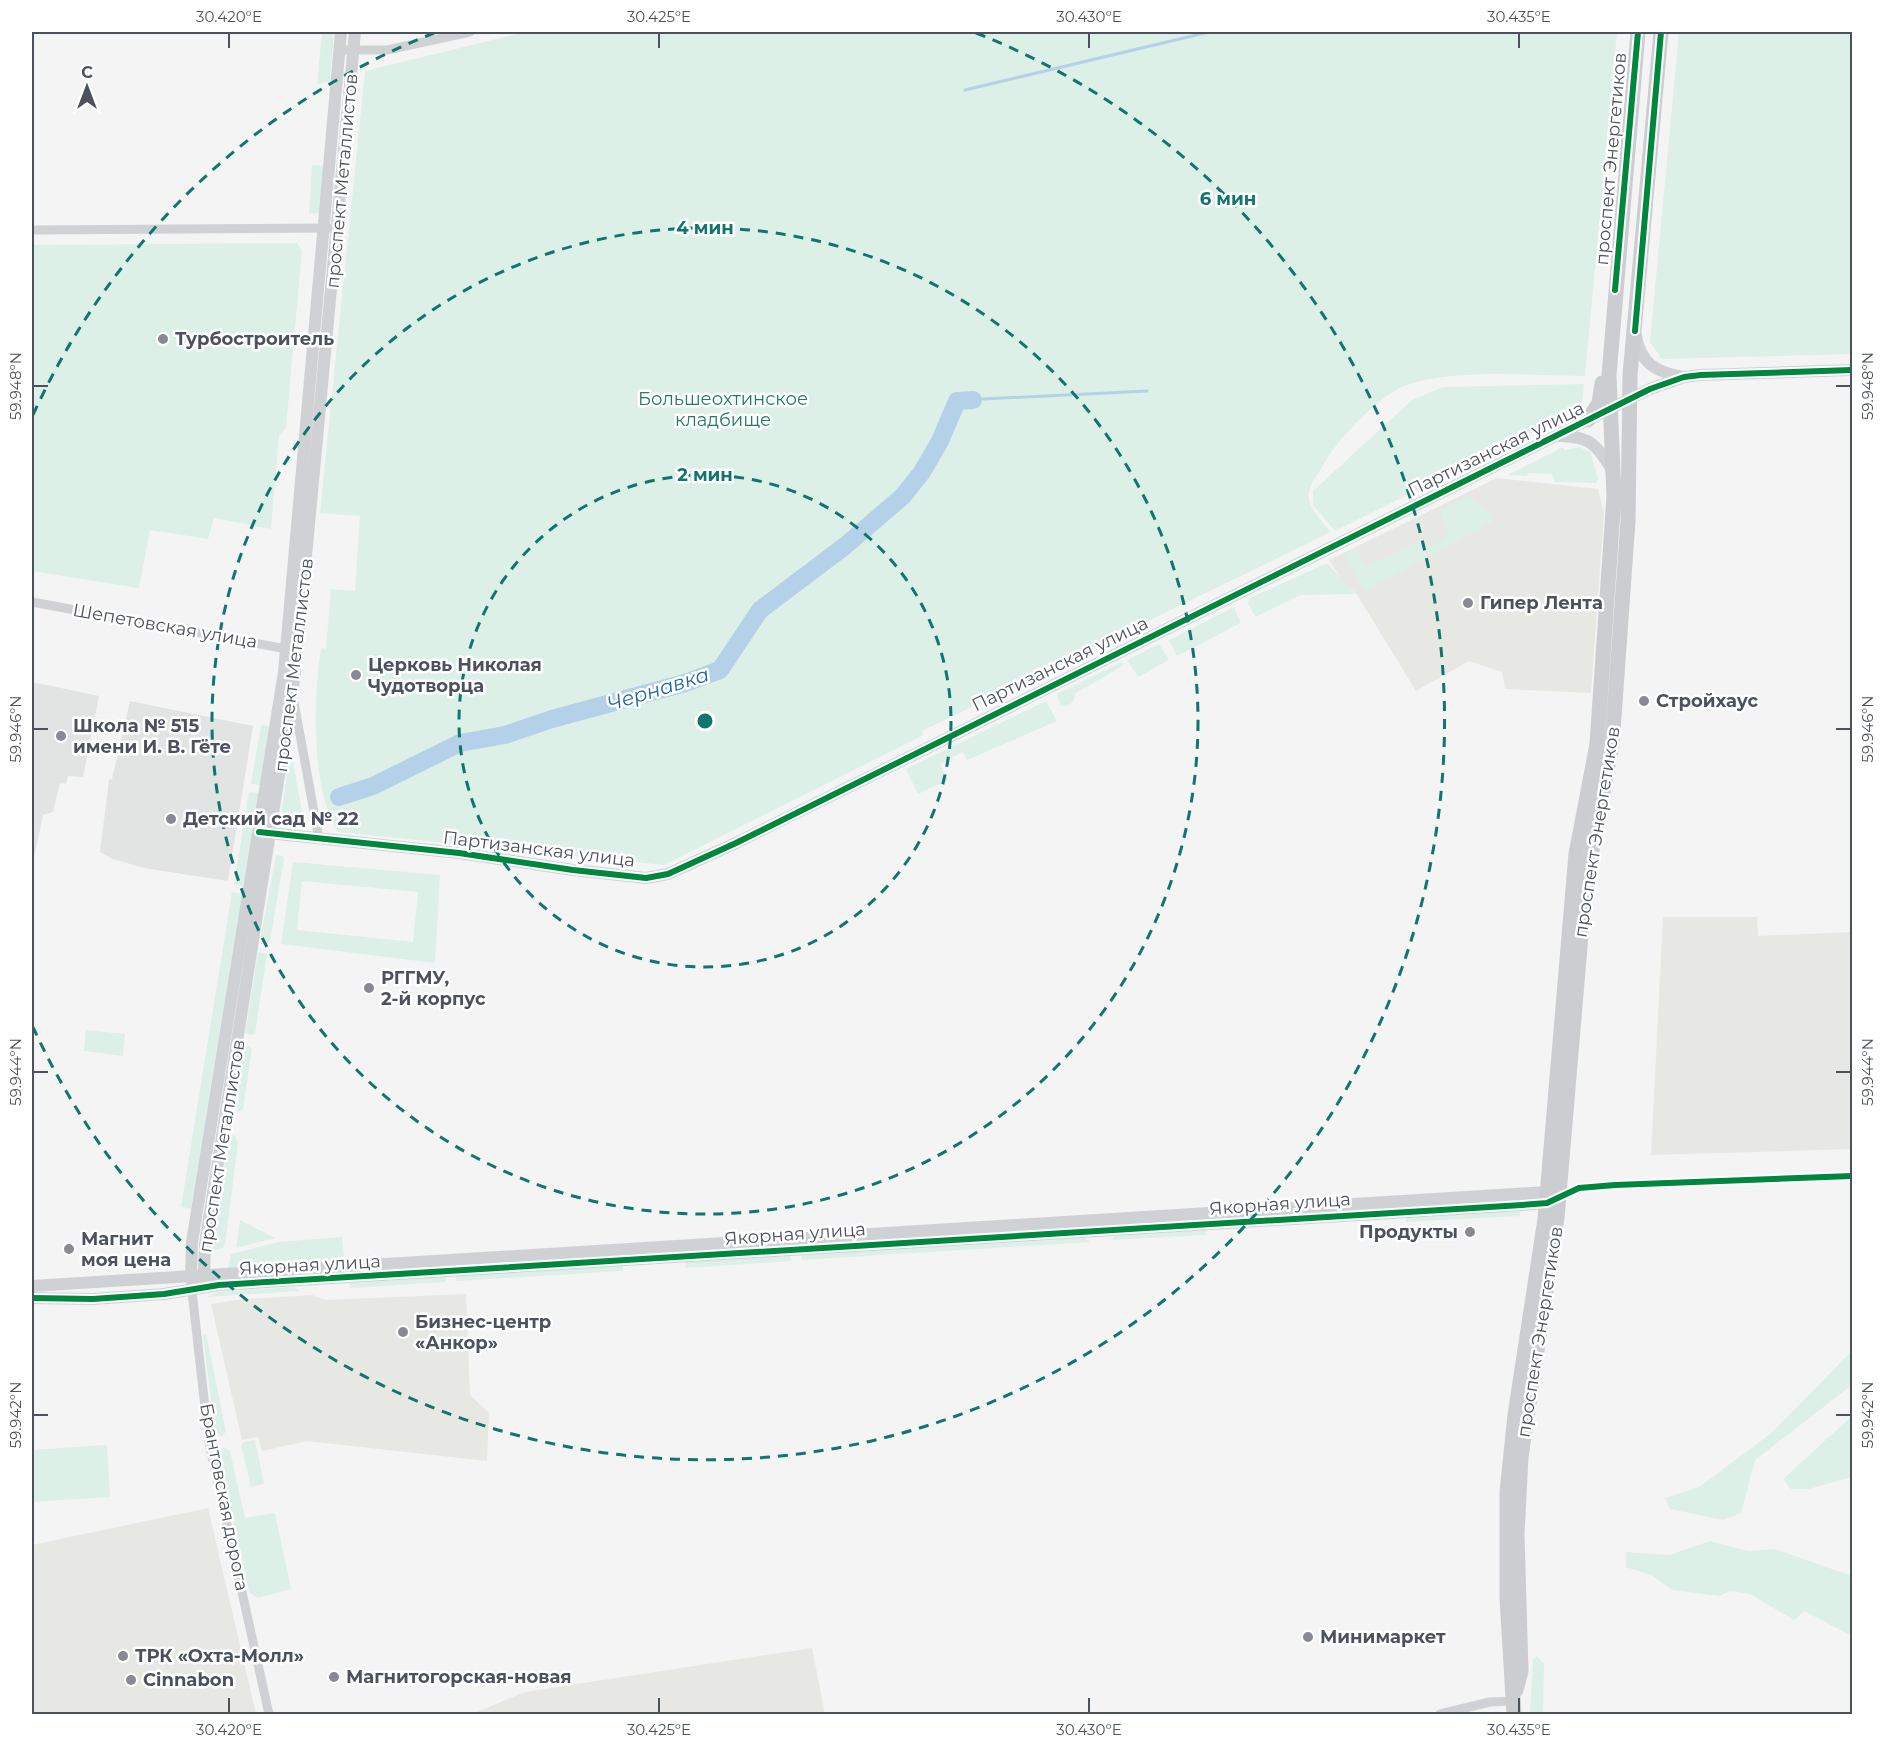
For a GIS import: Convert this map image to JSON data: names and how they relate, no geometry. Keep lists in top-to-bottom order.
{
  "streets": {
    "main road": ["проспект Энергетиков"],
    "street": [
      "проспект Металлистов",
      "Партизанская улица",
      "Шепетовская улица",
      "Якорная улица",
      "Брантовская дорога"
    ]
  },
  "crossings": [
    ["проспект Энергетиков", "Партизанская улица"],
    ["проспект Энергетиков", "Якорная улица"],
    ["проспект Металлистов", "Партизанская улица"],
    ["проспект Металлистов", "Шепетовская улица"],
    ["проспект Металлистов", "Якорная улица"],
    ["проспект Металлистов", "Брантовская дорога"],
    ["Якорная улица", "Брантовская дорога"]
  ],
  "water": ["Чернавка"],
  "parks": ["Большеохтинское кладбище"],
  "places": [
    "Турбостроитель",
    "Гипер Лента",
    "Церковь Николая Чудотворца",
    "Стройхаус",
    "Школа № 515 имени И. В. Гёте",
    "Детский сад № 22",
    "РГГМУ, 2-й корпус",
    "Продукты",
    "Магнит моя цена",
    "Бизнес-центр «Анкор»",
    "Минимаркет",
    "ТРК «Охта-Молл»",
    "Магнитогорская-новая",
    "Cinnabon"
  ],
  "north": "top",
  "coordinates": [
    "30.420°E",
    "30.425°E",
    "30.430°E",
    "30.435°E",
    "59.948°N",
    "59.946°N",
    "59.944°N",
    "59.942°N"
  ],
  "rings": ["6 мин", "4 мин", "2 мин"]
}
